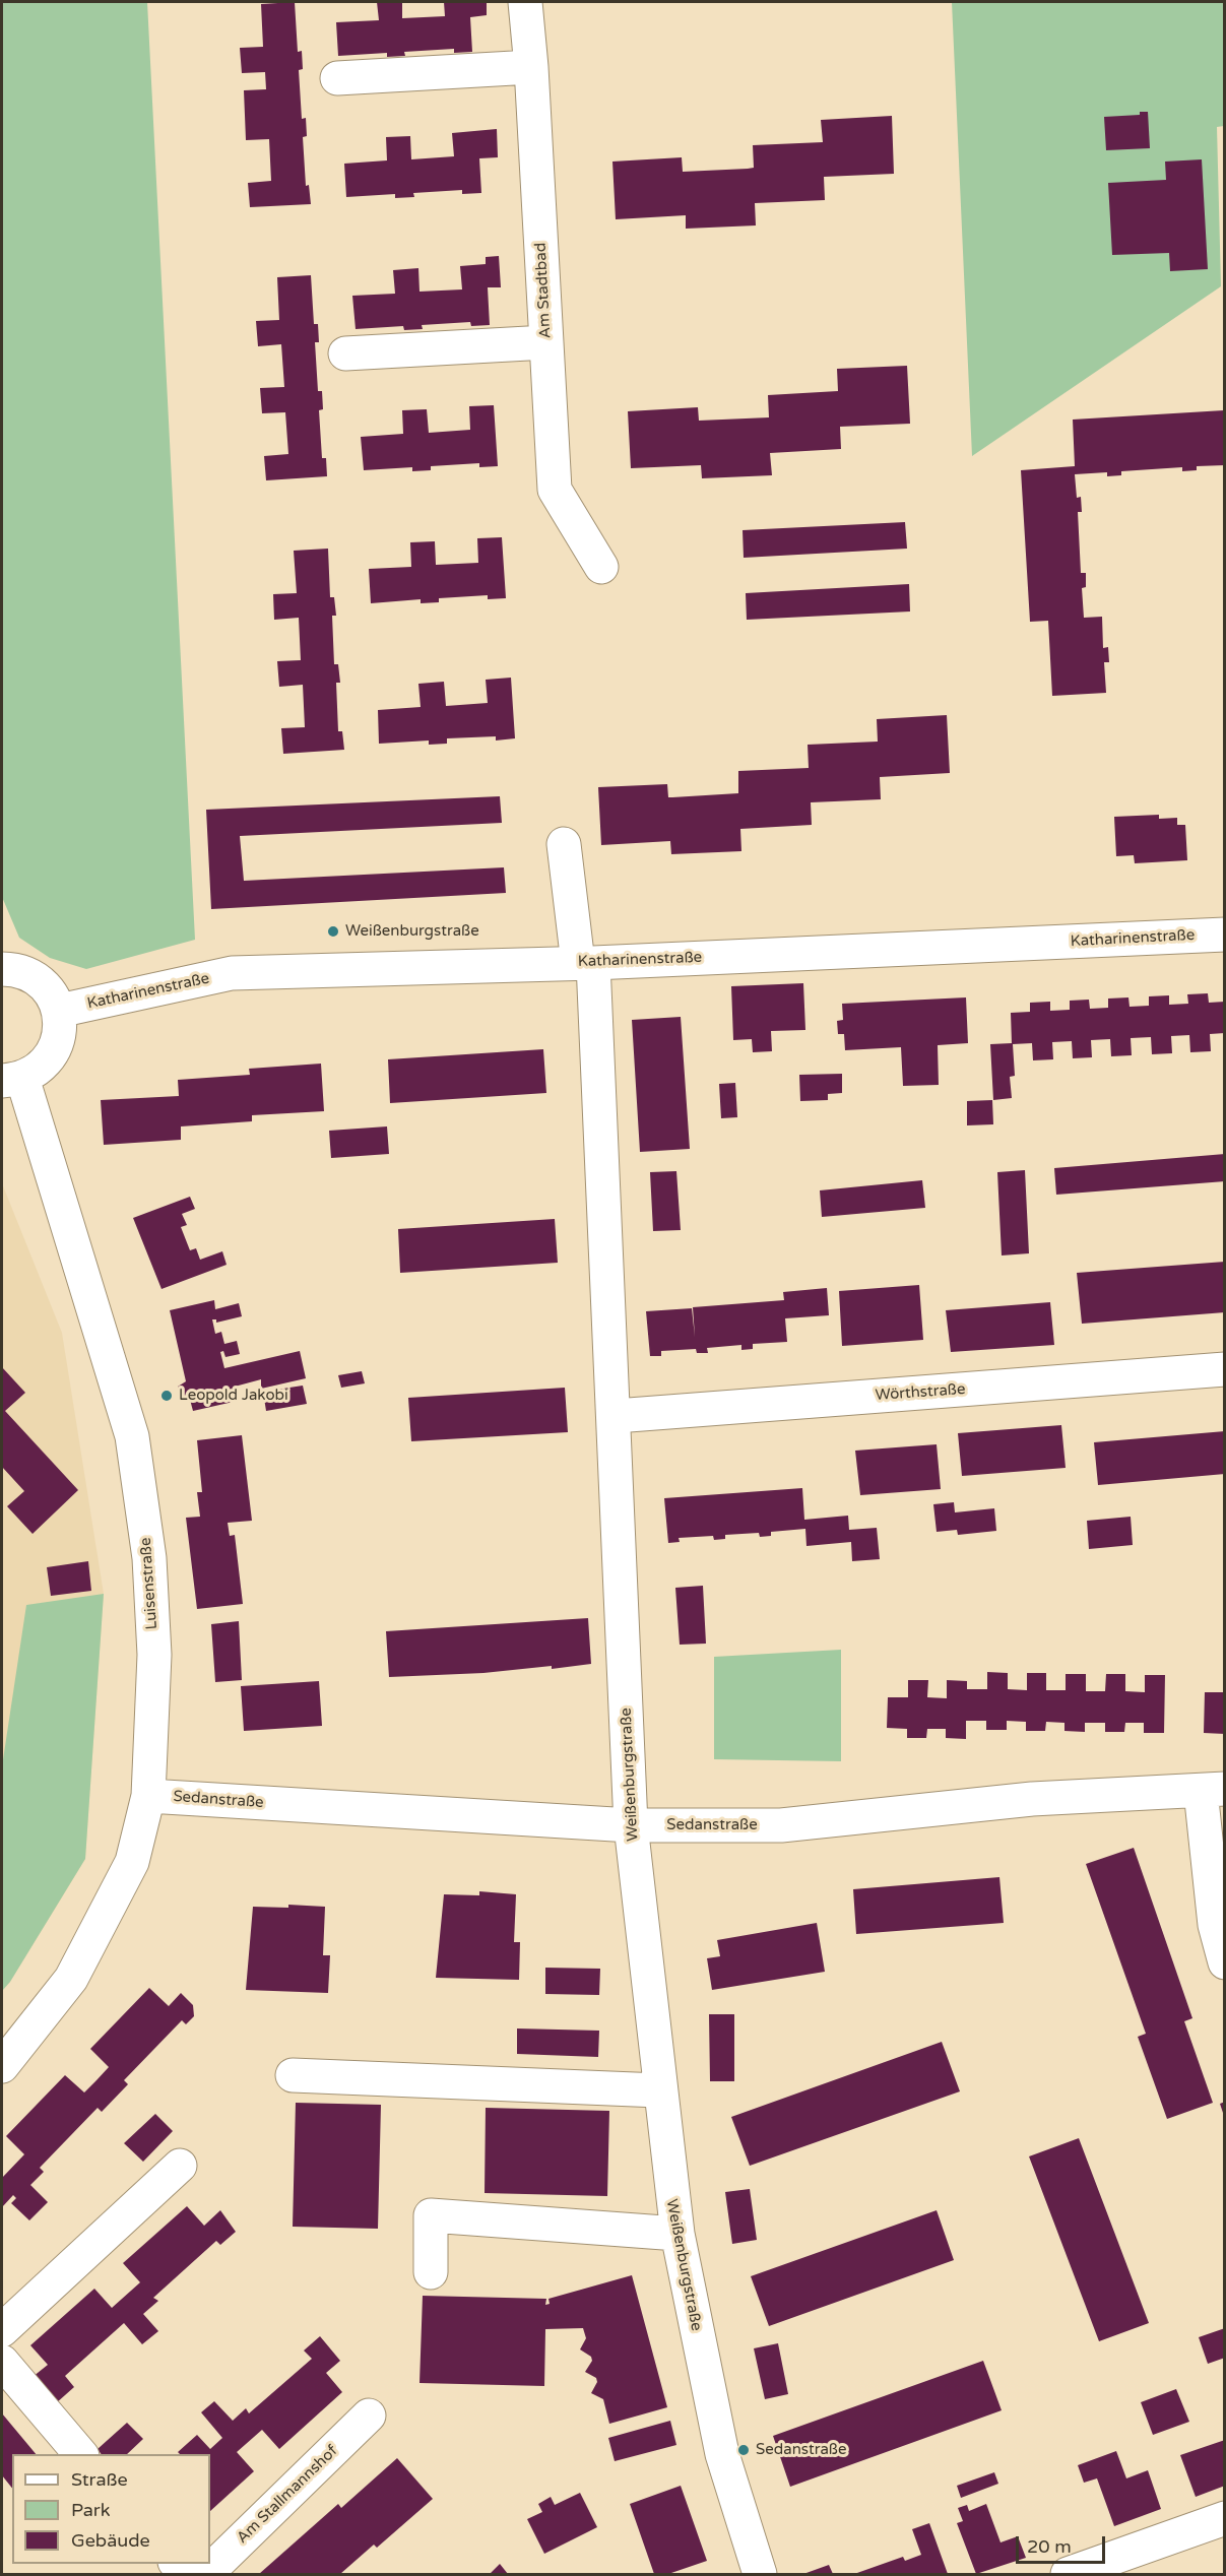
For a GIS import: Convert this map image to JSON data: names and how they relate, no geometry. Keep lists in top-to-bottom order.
{
  "streets": {
    "street": [
      "Am Stadtbad",
      "Katharinenstraße",
      "Wörthstraße",
      "Luisenstraße",
      "Weißenburgstraße",
      "Sedanstraße",
      "Am Stallmannshof"
    ]
  },
  "crossings": [
    ["Katharinenstraße", "Luisenstraße"],
    ["Katharinenstraße", "Weißenburgstraße"],
    ["Wörthstraße", "Weißenburgstraße"],
    ["Luisenstraße", "Sedanstraße"],
    ["Weißenburgstraße", "Sedanstraße"]
  ],
  "places": ["Weißenburgstraße", "Leopold Jakobi", "Sedanstraße"],
  "legend": ["Straße", "Park", "Gebäude"],
  "scale_bar": "20 m"
}
